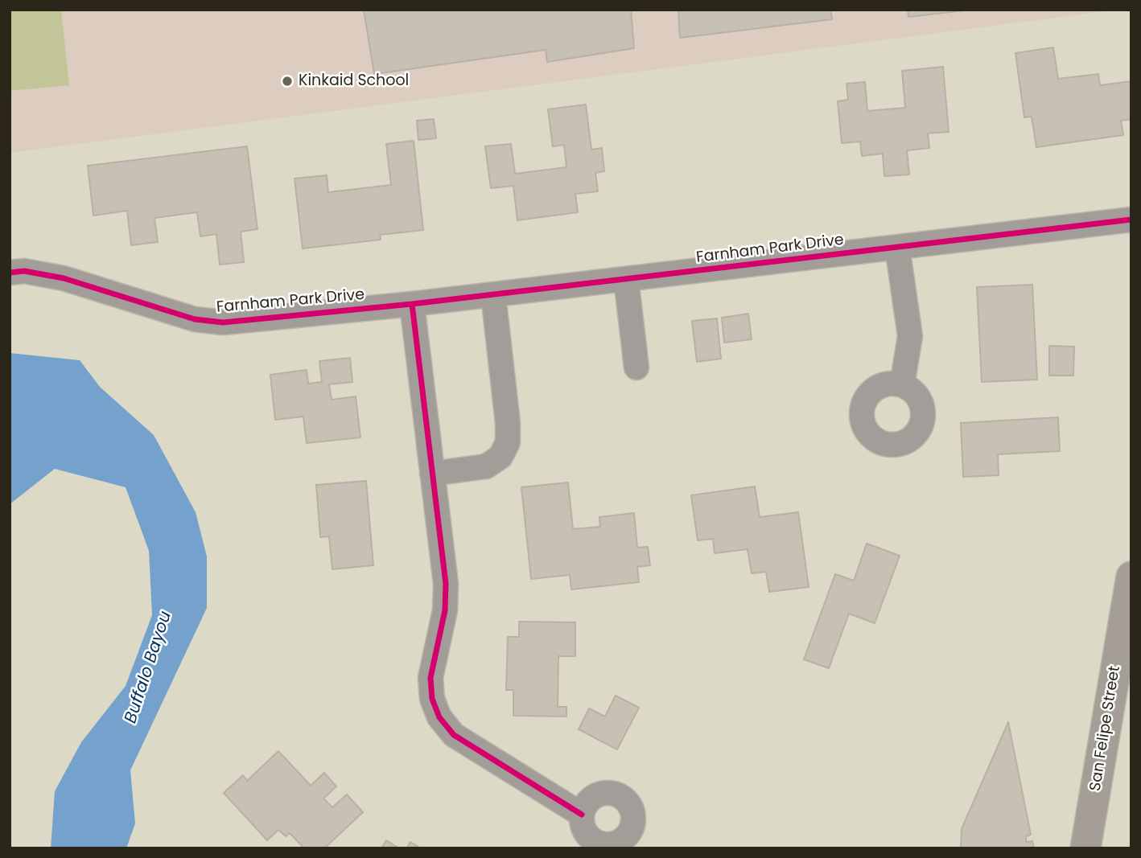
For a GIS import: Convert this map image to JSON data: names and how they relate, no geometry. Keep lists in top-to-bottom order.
{
  "streets": {
    "main road": ["San Felipe Street"],
    "street": ["Farnham Park Drive"]
  },
  "water": ["Buffalo Bayou"],
  "places": ["Kinkaid School"]
}
